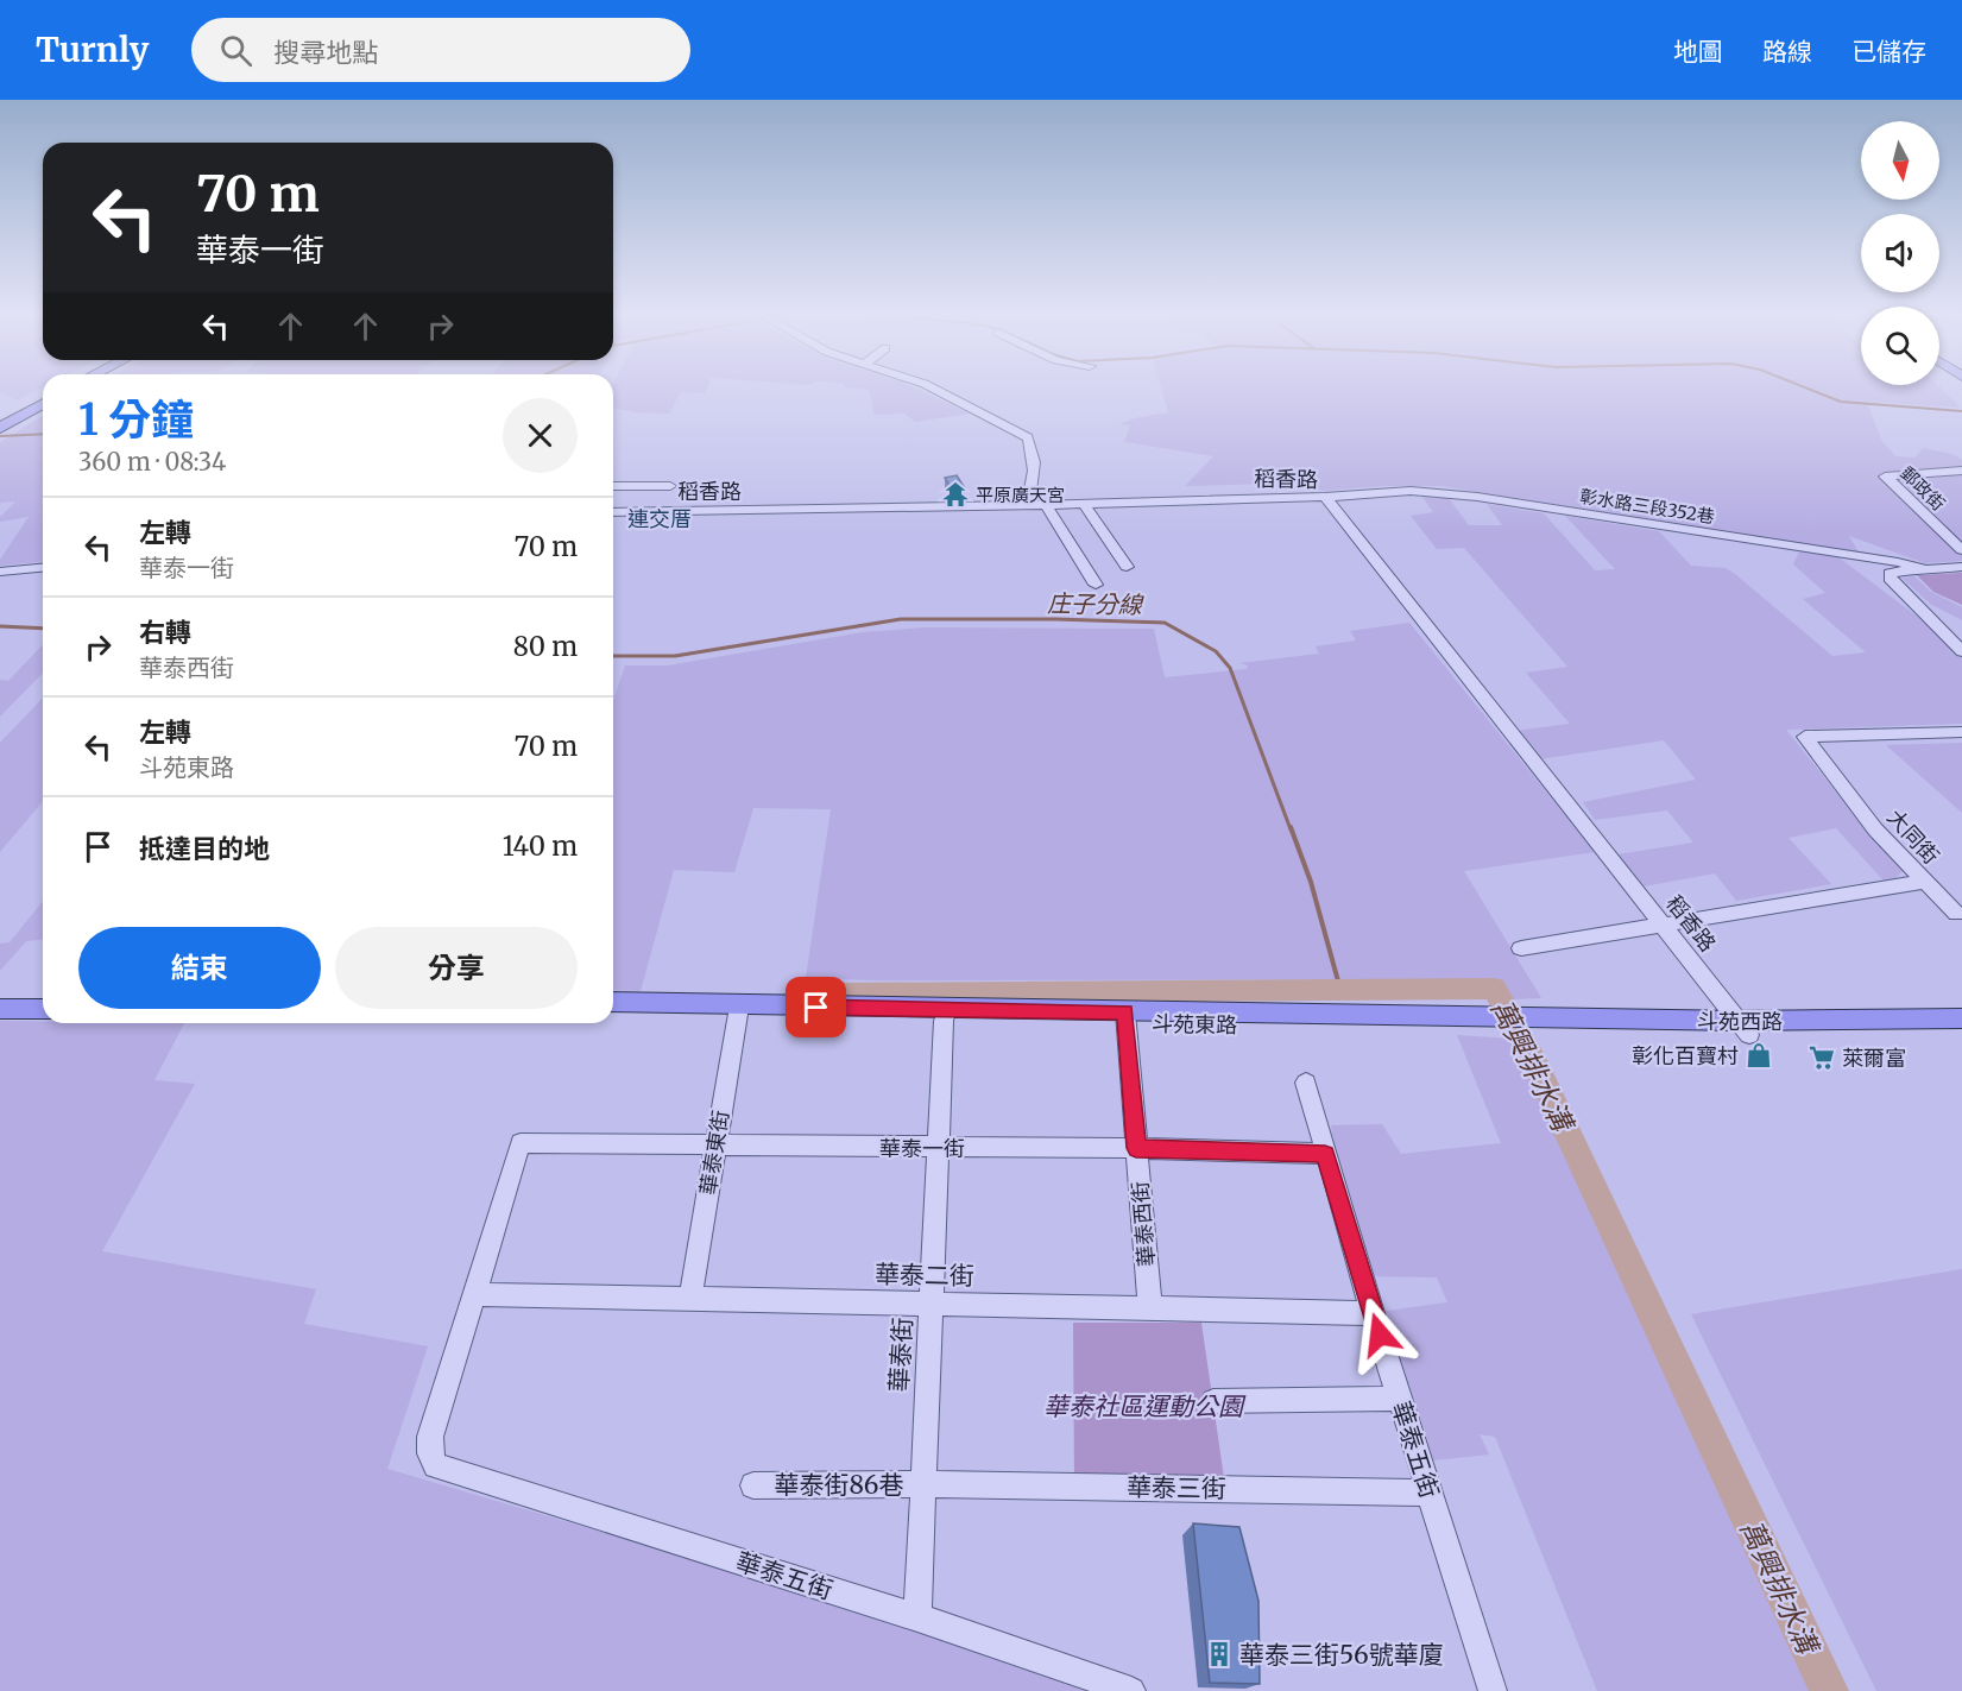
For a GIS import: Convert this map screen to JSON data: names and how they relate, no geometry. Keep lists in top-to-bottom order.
{
  "streets": {
    "main road": ["斗苑西路", "斗苑東路"],
    "street": [
      "稻香路",
      "郵政街",
      "彰水路三段352巷",
      "大同街",
      "華泰一街",
      "華泰東街",
      "華泰西街",
      "華泰二街",
      "華泰街",
      "華泰五街",
      "華泰街86巷",
      "華泰三街"
    ]
  },
  "crossings": [
    ["稻香路", "彰水路三段352巷"],
    ["稻香路", "大同街"],
    ["稻香路", "斗苑西路"],
    ["斗苑西路", "斗苑東路"],
    ["斗苑東路", "華泰東街"],
    ["斗苑東路", "華泰西街"],
    ["斗苑東路", "華泰街"],
    ["華泰一街", "華泰東街"],
    ["華泰一街", "華泰西街"],
    ["華泰一街", "華泰二街"],
    ["華泰一街", "華泰街"],
    ["華泰一街", "華泰五街"],
    ["華泰東街", "華泰二街"],
    ["華泰西街", "華泰二街"],
    ["華泰二街", "華泰街"],
    ["華泰二街", "華泰五街"],
    ["華泰街", "華泰五街"],
    ["華泰街", "華泰街86巷"],
    ["華泰街", "華泰三街"],
    ["華泰五街", "華泰三街"],
    ["華泰街86巷", "華泰三街"]
  ],
  "districts": ["連交厝"],
  "water": ["庄子分線", "萬興排水溝"],
  "parks": ["華泰社區運動公園"],
  "places": {
    "temple": ["平原廣天宮"],
    "shop": ["彰化百寶村"],
    "supermarket": ["萊爾富"],
    "building": ["華泰三街56號華廈"]
  },
  "north": "bottom",
  "page": {
    "header": "Turnly",
    "search": "搜尋地點",
    "nav": ["地圖", "路線", "已儲存"],
    "turn": ["70 m", "華泰一街"],
    "heading": ["1 分鐘", "360 m · 08:34"],
    "list": [
      {
        "name": "左轉",
        "note": "華泰一街",
        "value": "70 m"
      },
      {
        "name": "右轉",
        "note": "華泰西街",
        "value": "80 m"
      },
      {
        "name": "左轉",
        "note": "斗苑東路",
        "value": "70 m"
      },
      {
        "name": "抵達目的地",
        "value": "140 m"
      }
    ],
    "buttons": ["結束", "分享"]
  }
}
